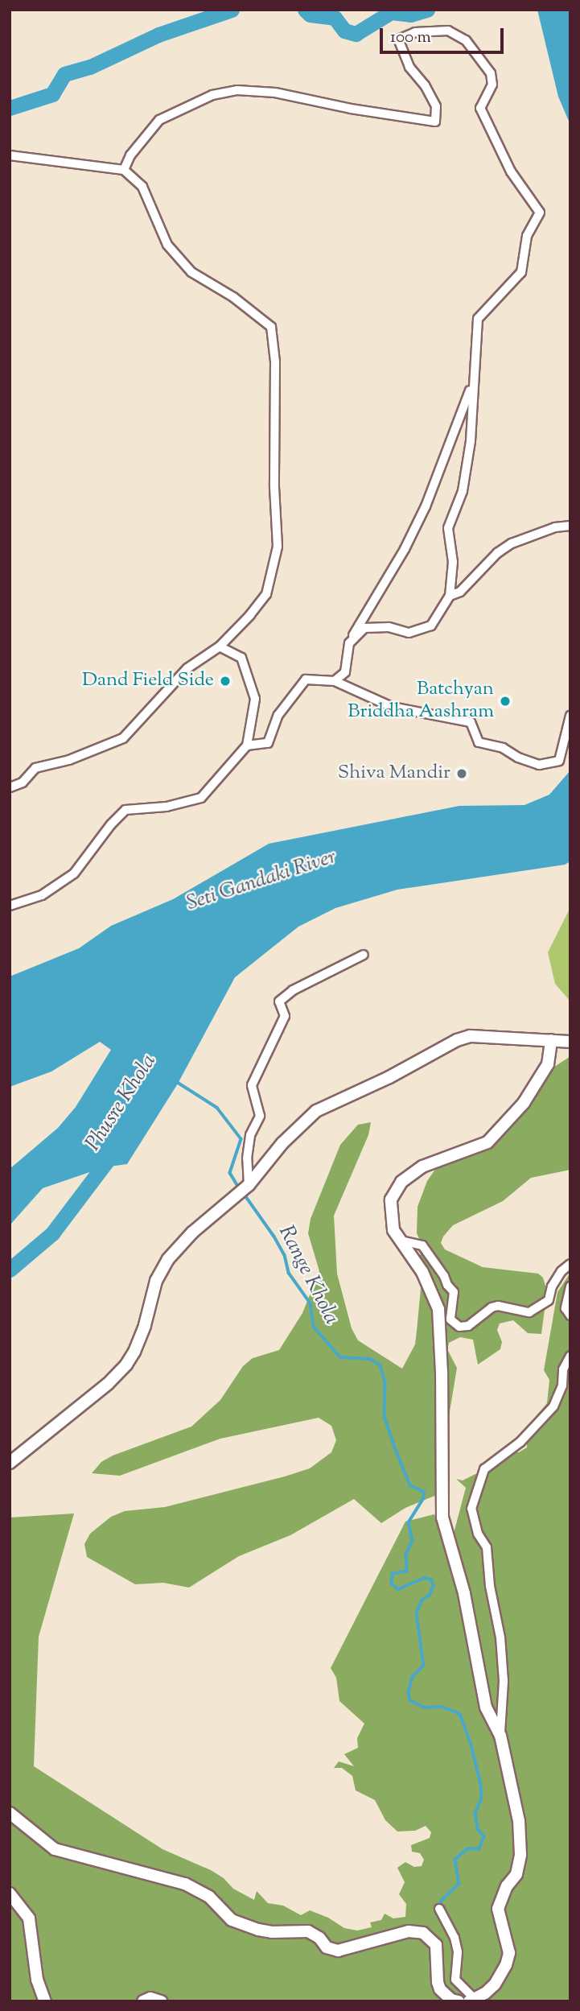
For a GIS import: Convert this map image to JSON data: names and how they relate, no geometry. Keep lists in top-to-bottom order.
{
  "water": ["Seti Gandaki River", "Phusre Khola", "Range Khola"],
  "places": ["Dand Field Side", "Batchyan Briddha Aashram", "Shiva Mandir"],
  "scale_bar": "100 m"
}
